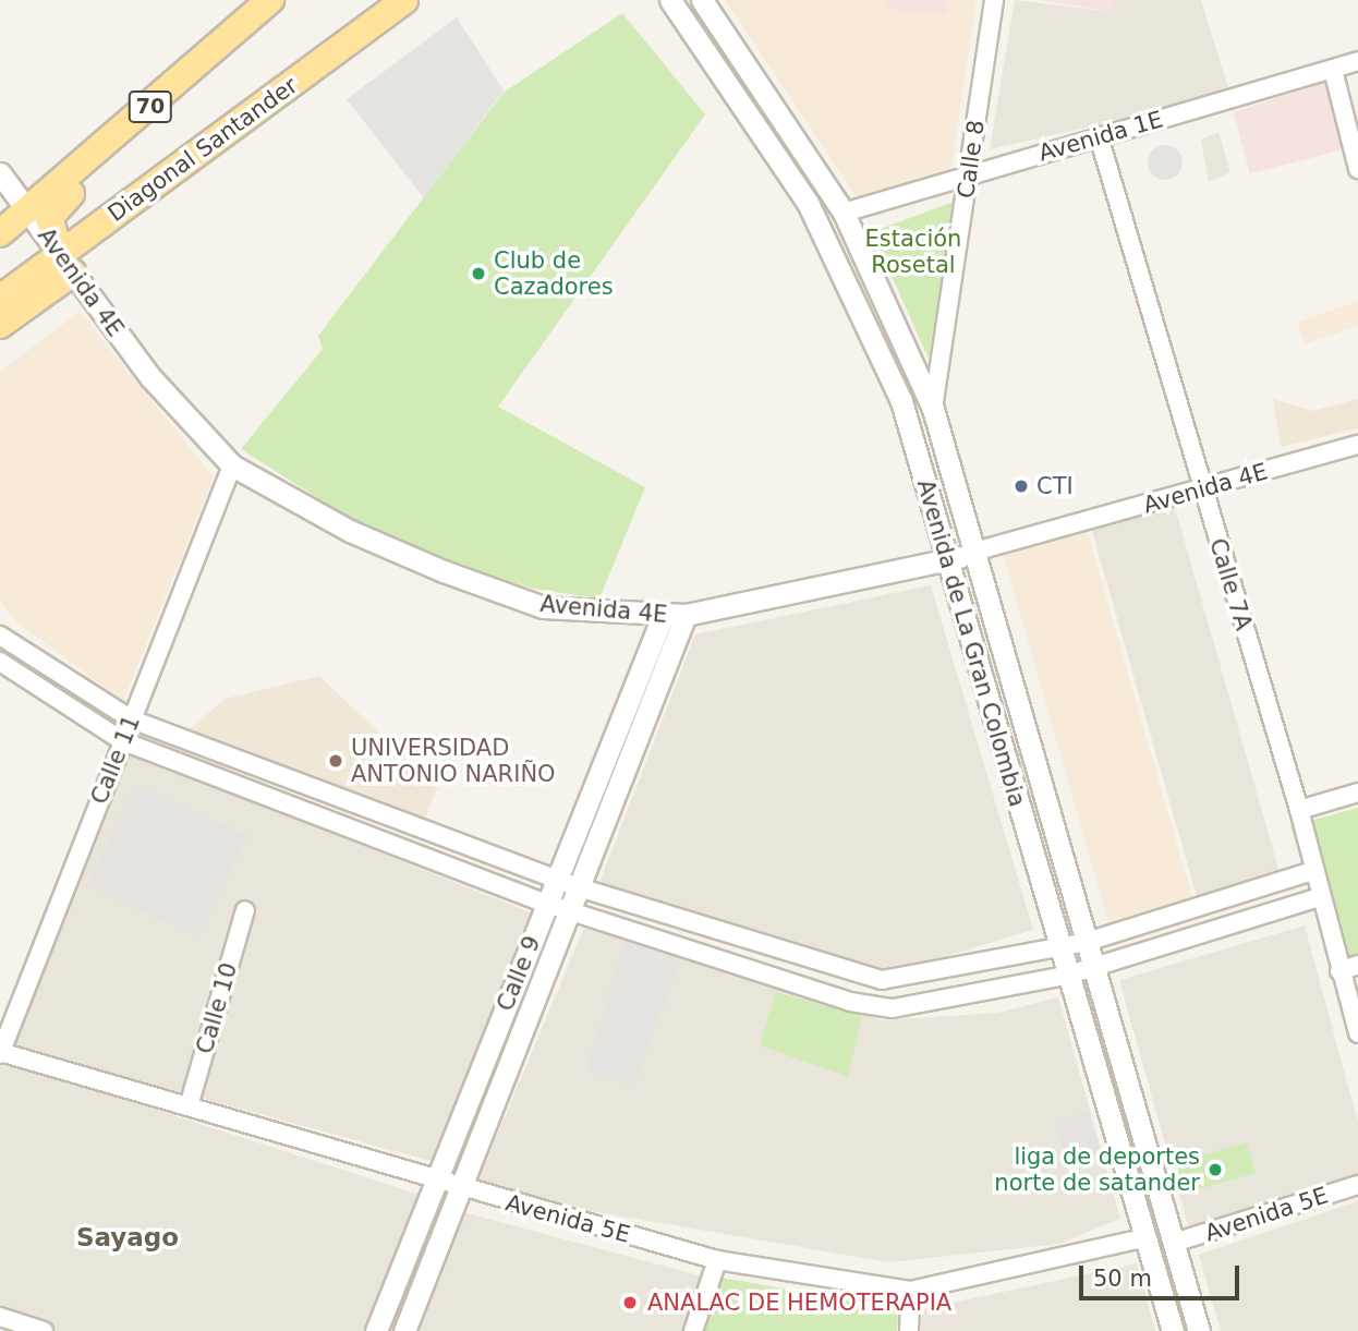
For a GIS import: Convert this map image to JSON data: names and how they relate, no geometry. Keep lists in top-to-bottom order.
{
  "streets": {
    "main road": ["70", "Diagonal Santander"],
    "street": [
      "Avenida 1E",
      "Calle 8",
      "Avenida 4E",
      "Calle 7A",
      "Avenida de La Gran Colombia",
      "Calle 11",
      "Calle 9",
      "Calle 10",
      "Avenida 5E"
    ]
  },
  "crossings": [
    ["70", "Avenida 4E"],
    ["Avenida 1E", "Calle 8"],
    ["Avenida 1E", "Calle 7A"],
    ["Avenida 1E", "Avenida de La Gran Colombia"],
    ["Diagonal Santander", "Avenida 4E"],
    ["Calle 8", "Avenida de La Gran Colombia"],
    ["Avenida 4E", "Calle 7A"],
    ["Avenida 4E", "Avenida de La Gran Colombia"],
    ["Avenida 4E", "Calle 11"],
    ["Avenida 4E", "Calle 9"],
    ["Avenida de La Gran Colombia", "Avenida 5E"],
    ["Calle 11", "Avenida 5E"],
    ["Calle 9", "Avenida 5E"],
    ["Calle 10", "Avenida 5E"]
  ],
  "districts": ["Sayago"],
  "parks": ["Estación Rosetal"],
  "places": [
    "Club de Cazadores",
    "CTI",
    "UNIVERSIDAD ANTONIO NARIÑO",
    "liga de deportes norte de satander",
    "ANALAC DE HEMOTERAPIA"
  ],
  "scale_bar": "50 m"
}
